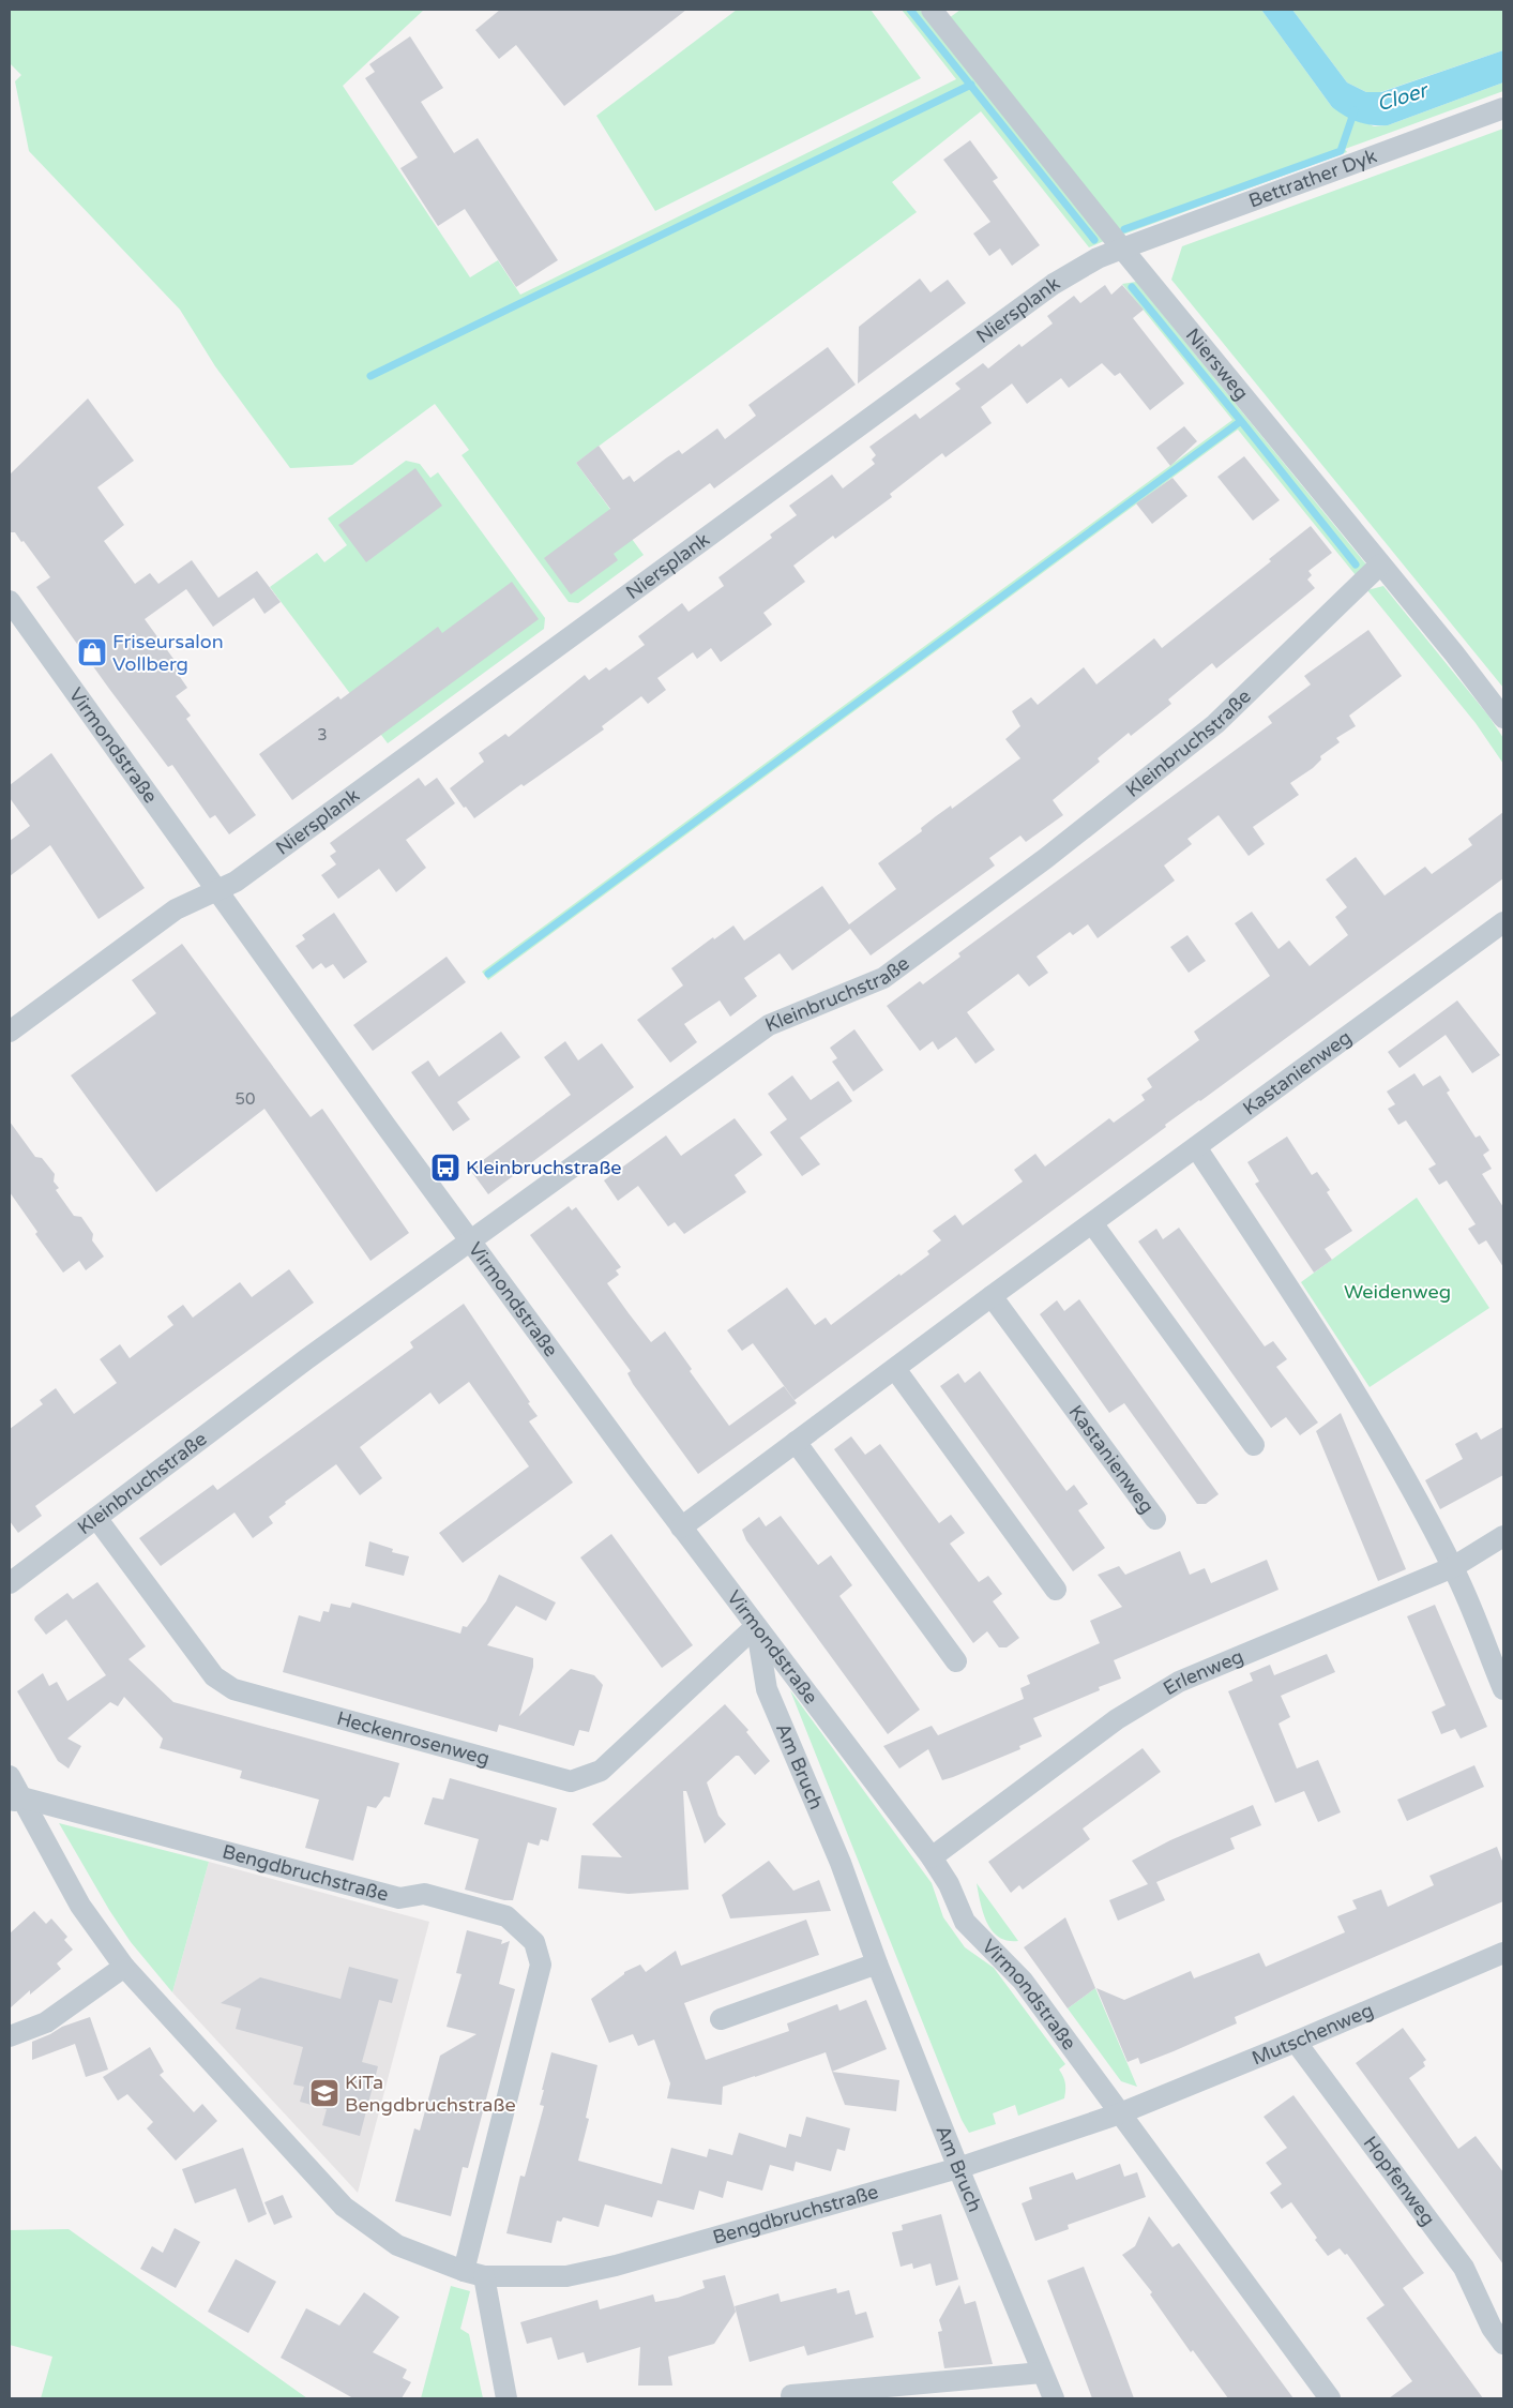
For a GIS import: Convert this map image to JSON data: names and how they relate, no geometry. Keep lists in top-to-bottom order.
{
  "streets": {
    "street": [
      "Bettrather Dyk",
      "Niersplank",
      "Niersweg",
      "Kleinbruchstraße",
      "Virmondstraße",
      "Kastanienweg",
      "Erlenweg",
      "Heckenrosenweg",
      "Am Bruch",
      "Bengdbruchstraße",
      "Mutschenweg",
      "Hopfenweg"
    ]
  },
  "crossings": [
    ["Bettrather Dyk", "Niersplank"],
    ["Bettrather Dyk", "Niersweg"],
    ["Niersplank", "Niersweg"],
    ["Niersplank", "Virmondstraße"],
    ["Niersweg", "Kleinbruchstraße"],
    ["Kleinbruchstraße", "Virmondstraße"],
    ["Kleinbruchstraße", "Heckenrosenweg"],
    ["Virmondstraße", "Kastanienweg"],
    ["Virmondstraße", "Erlenweg"],
    ["Virmondstraße", "Heckenrosenweg"],
    ["Virmondstraße", "Am Bruch"],
    ["Virmondstraße", "Bengdbruchstraße"],
    ["Virmondstraße", "Mutschenweg"],
    ["Heckenrosenweg", "Am Bruch"],
    ["Am Bruch", "Bengdbruchstraße"],
    ["Bengdbruchstraße", "Mutschenweg"],
    ["Mutschenweg", "Hopfenweg"]
  ],
  "water": ["Cloer"],
  "parks": ["Weidenweg"],
  "places": {
    "shop": ["Friseursalon Vollberg"],
    "bus stop": ["Kleinbruchstraße"],
    "school or university": ["KiTa Bengdbruchstraße"]
  },
  "house_numbers": ["3", "50"]
}
